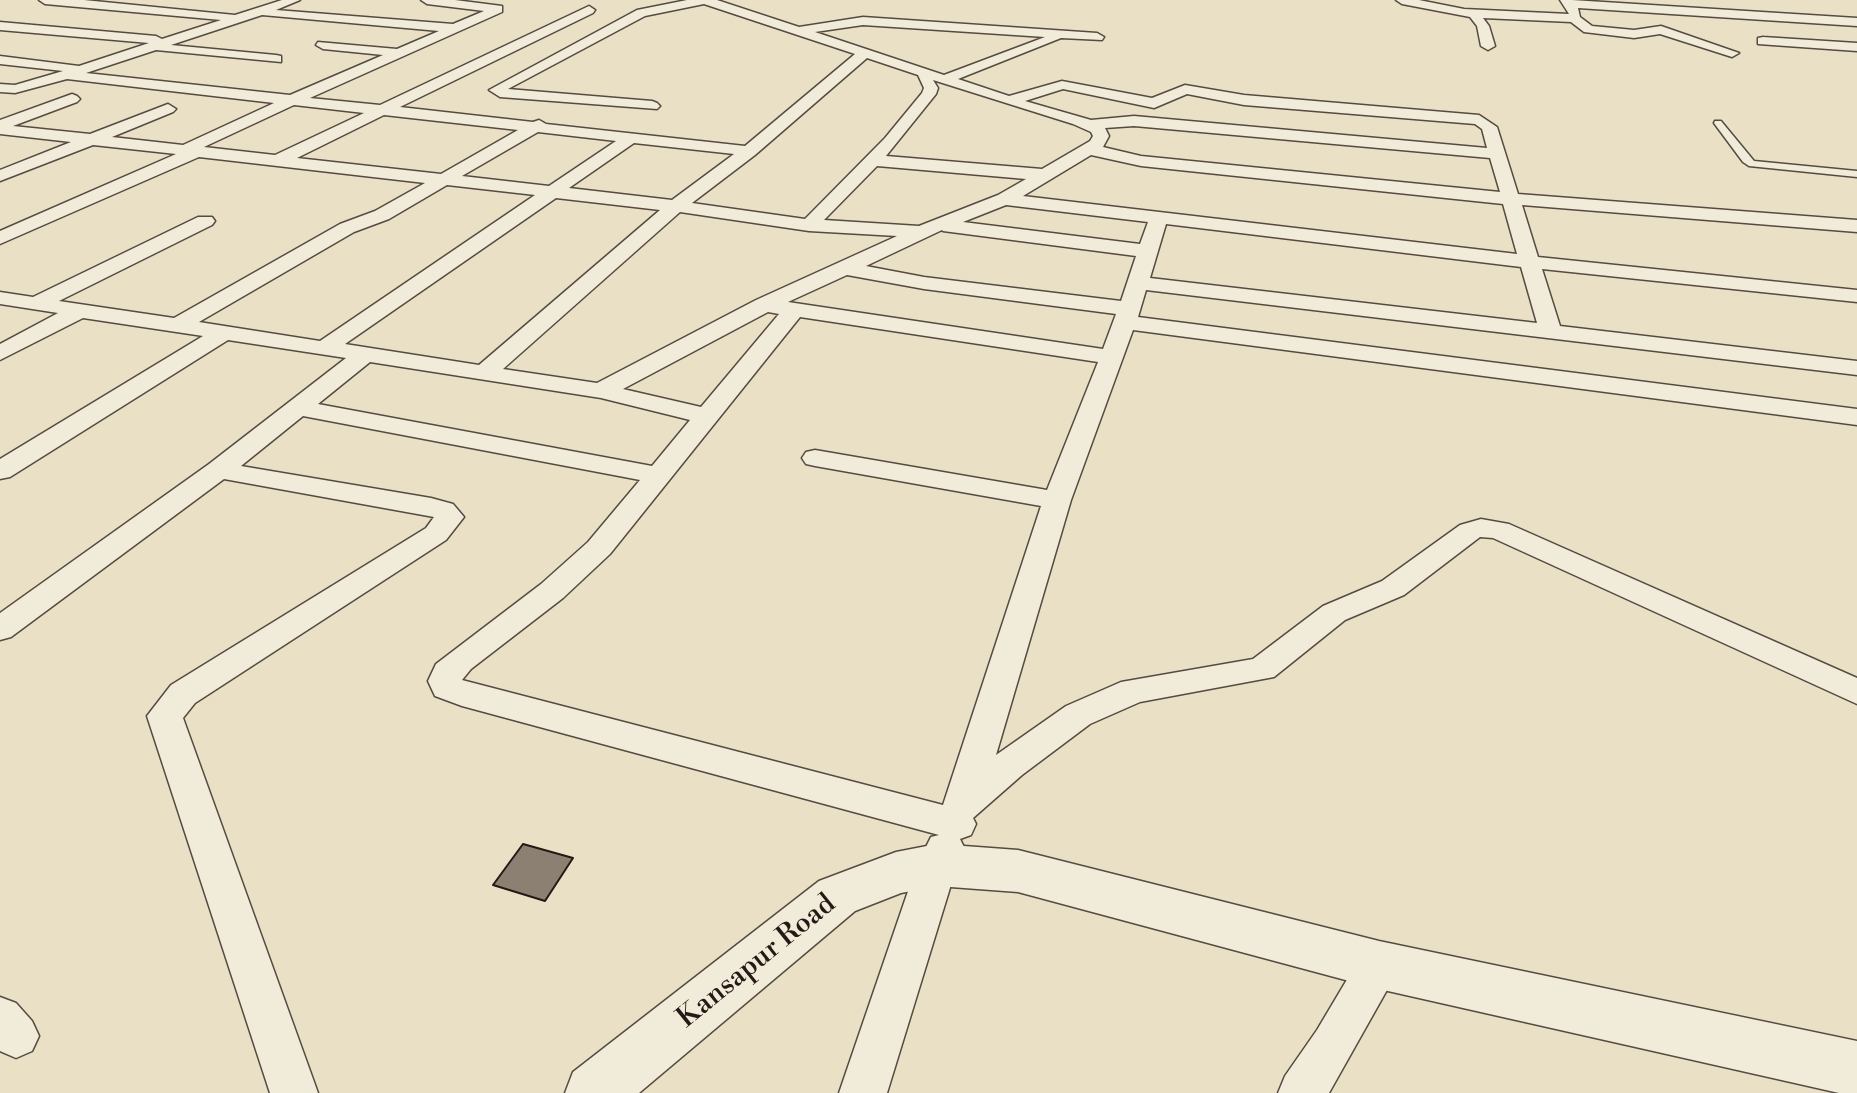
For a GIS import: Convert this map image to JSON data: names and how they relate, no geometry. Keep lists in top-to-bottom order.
{
  "streets": {
    "street": ["Kansapur Road"]
  }
}
